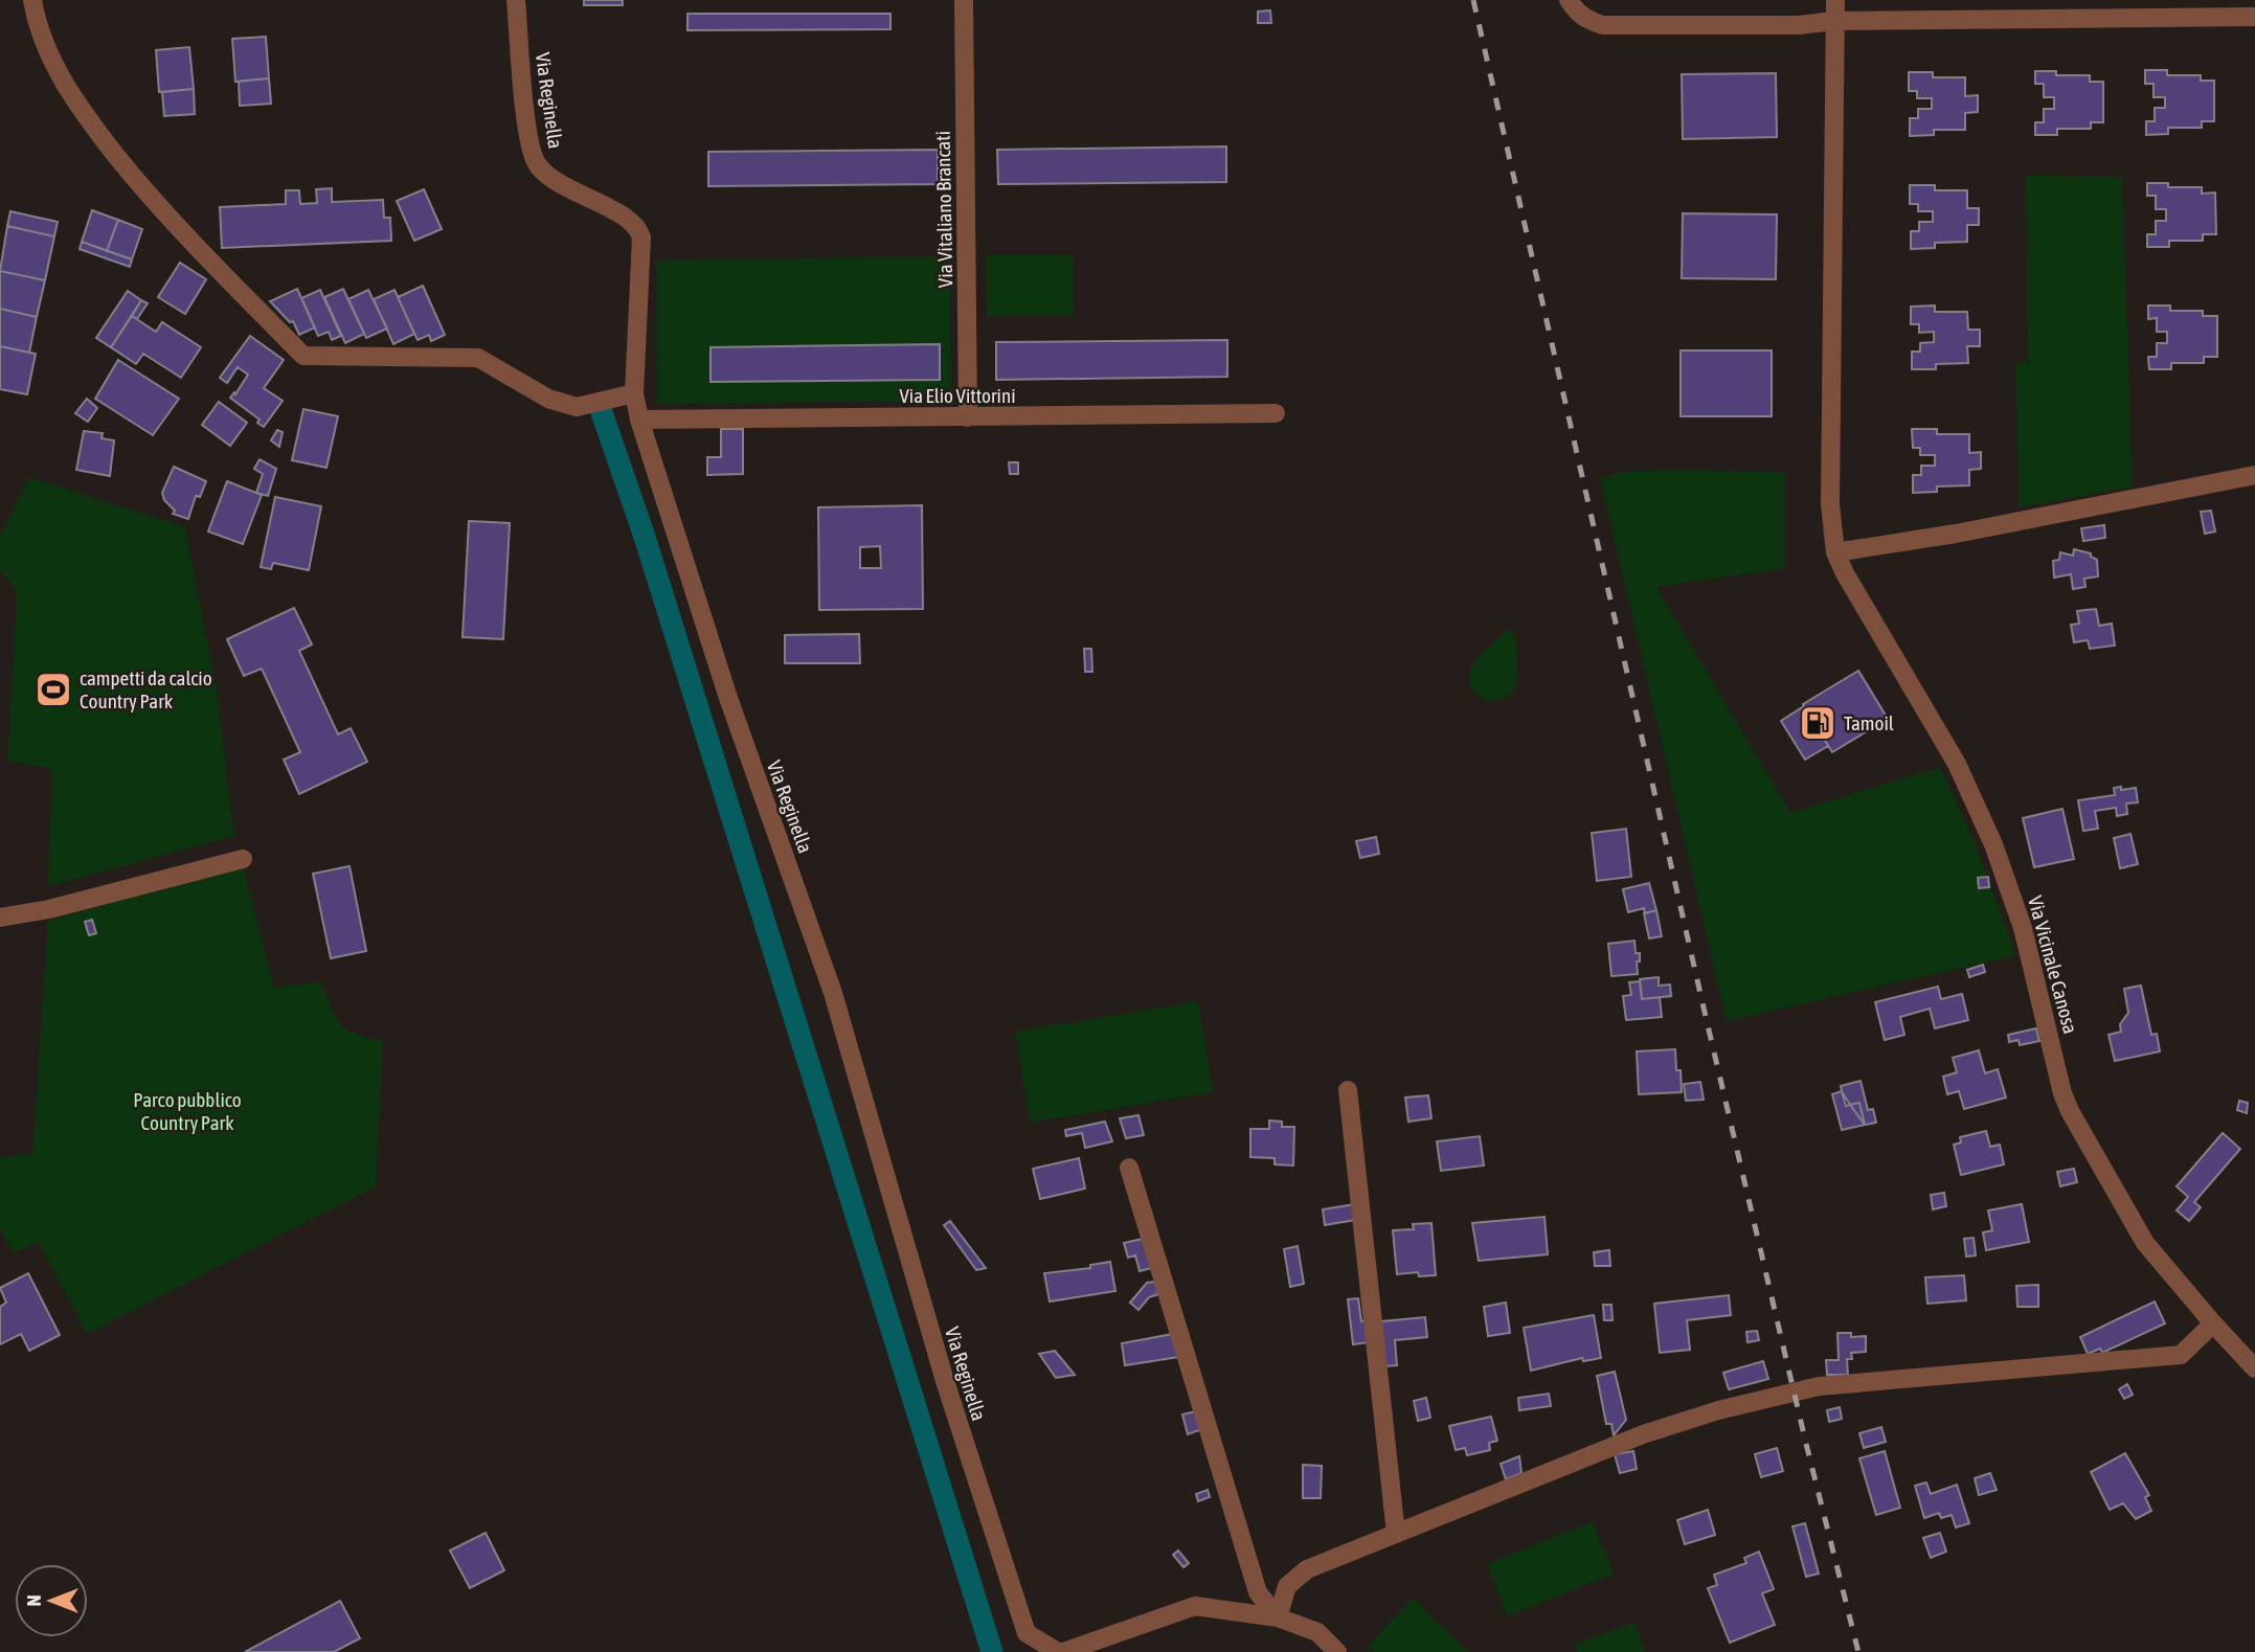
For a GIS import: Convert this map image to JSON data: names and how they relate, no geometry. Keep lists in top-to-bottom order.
{
  "streets": {
    "street": [
      "Via Reginella",
      "Via Vitaliano Brancati",
      "Via Elio Vittorini",
      "Via Vicinale Canosa"
    ]
  },
  "crossings": [
    ["Via Reginella", "Via Elio Vittorini"],
    ["Via Vitaliano Brancati", "Via Elio Vittorini"]
  ],
  "parks": ["Parco pubblico Country Park"],
  "places": {
    "sports": ["campetti da calcio Country Park"],
    "fuel station": ["Tamoil"]
  },
  "north": "left"
}
